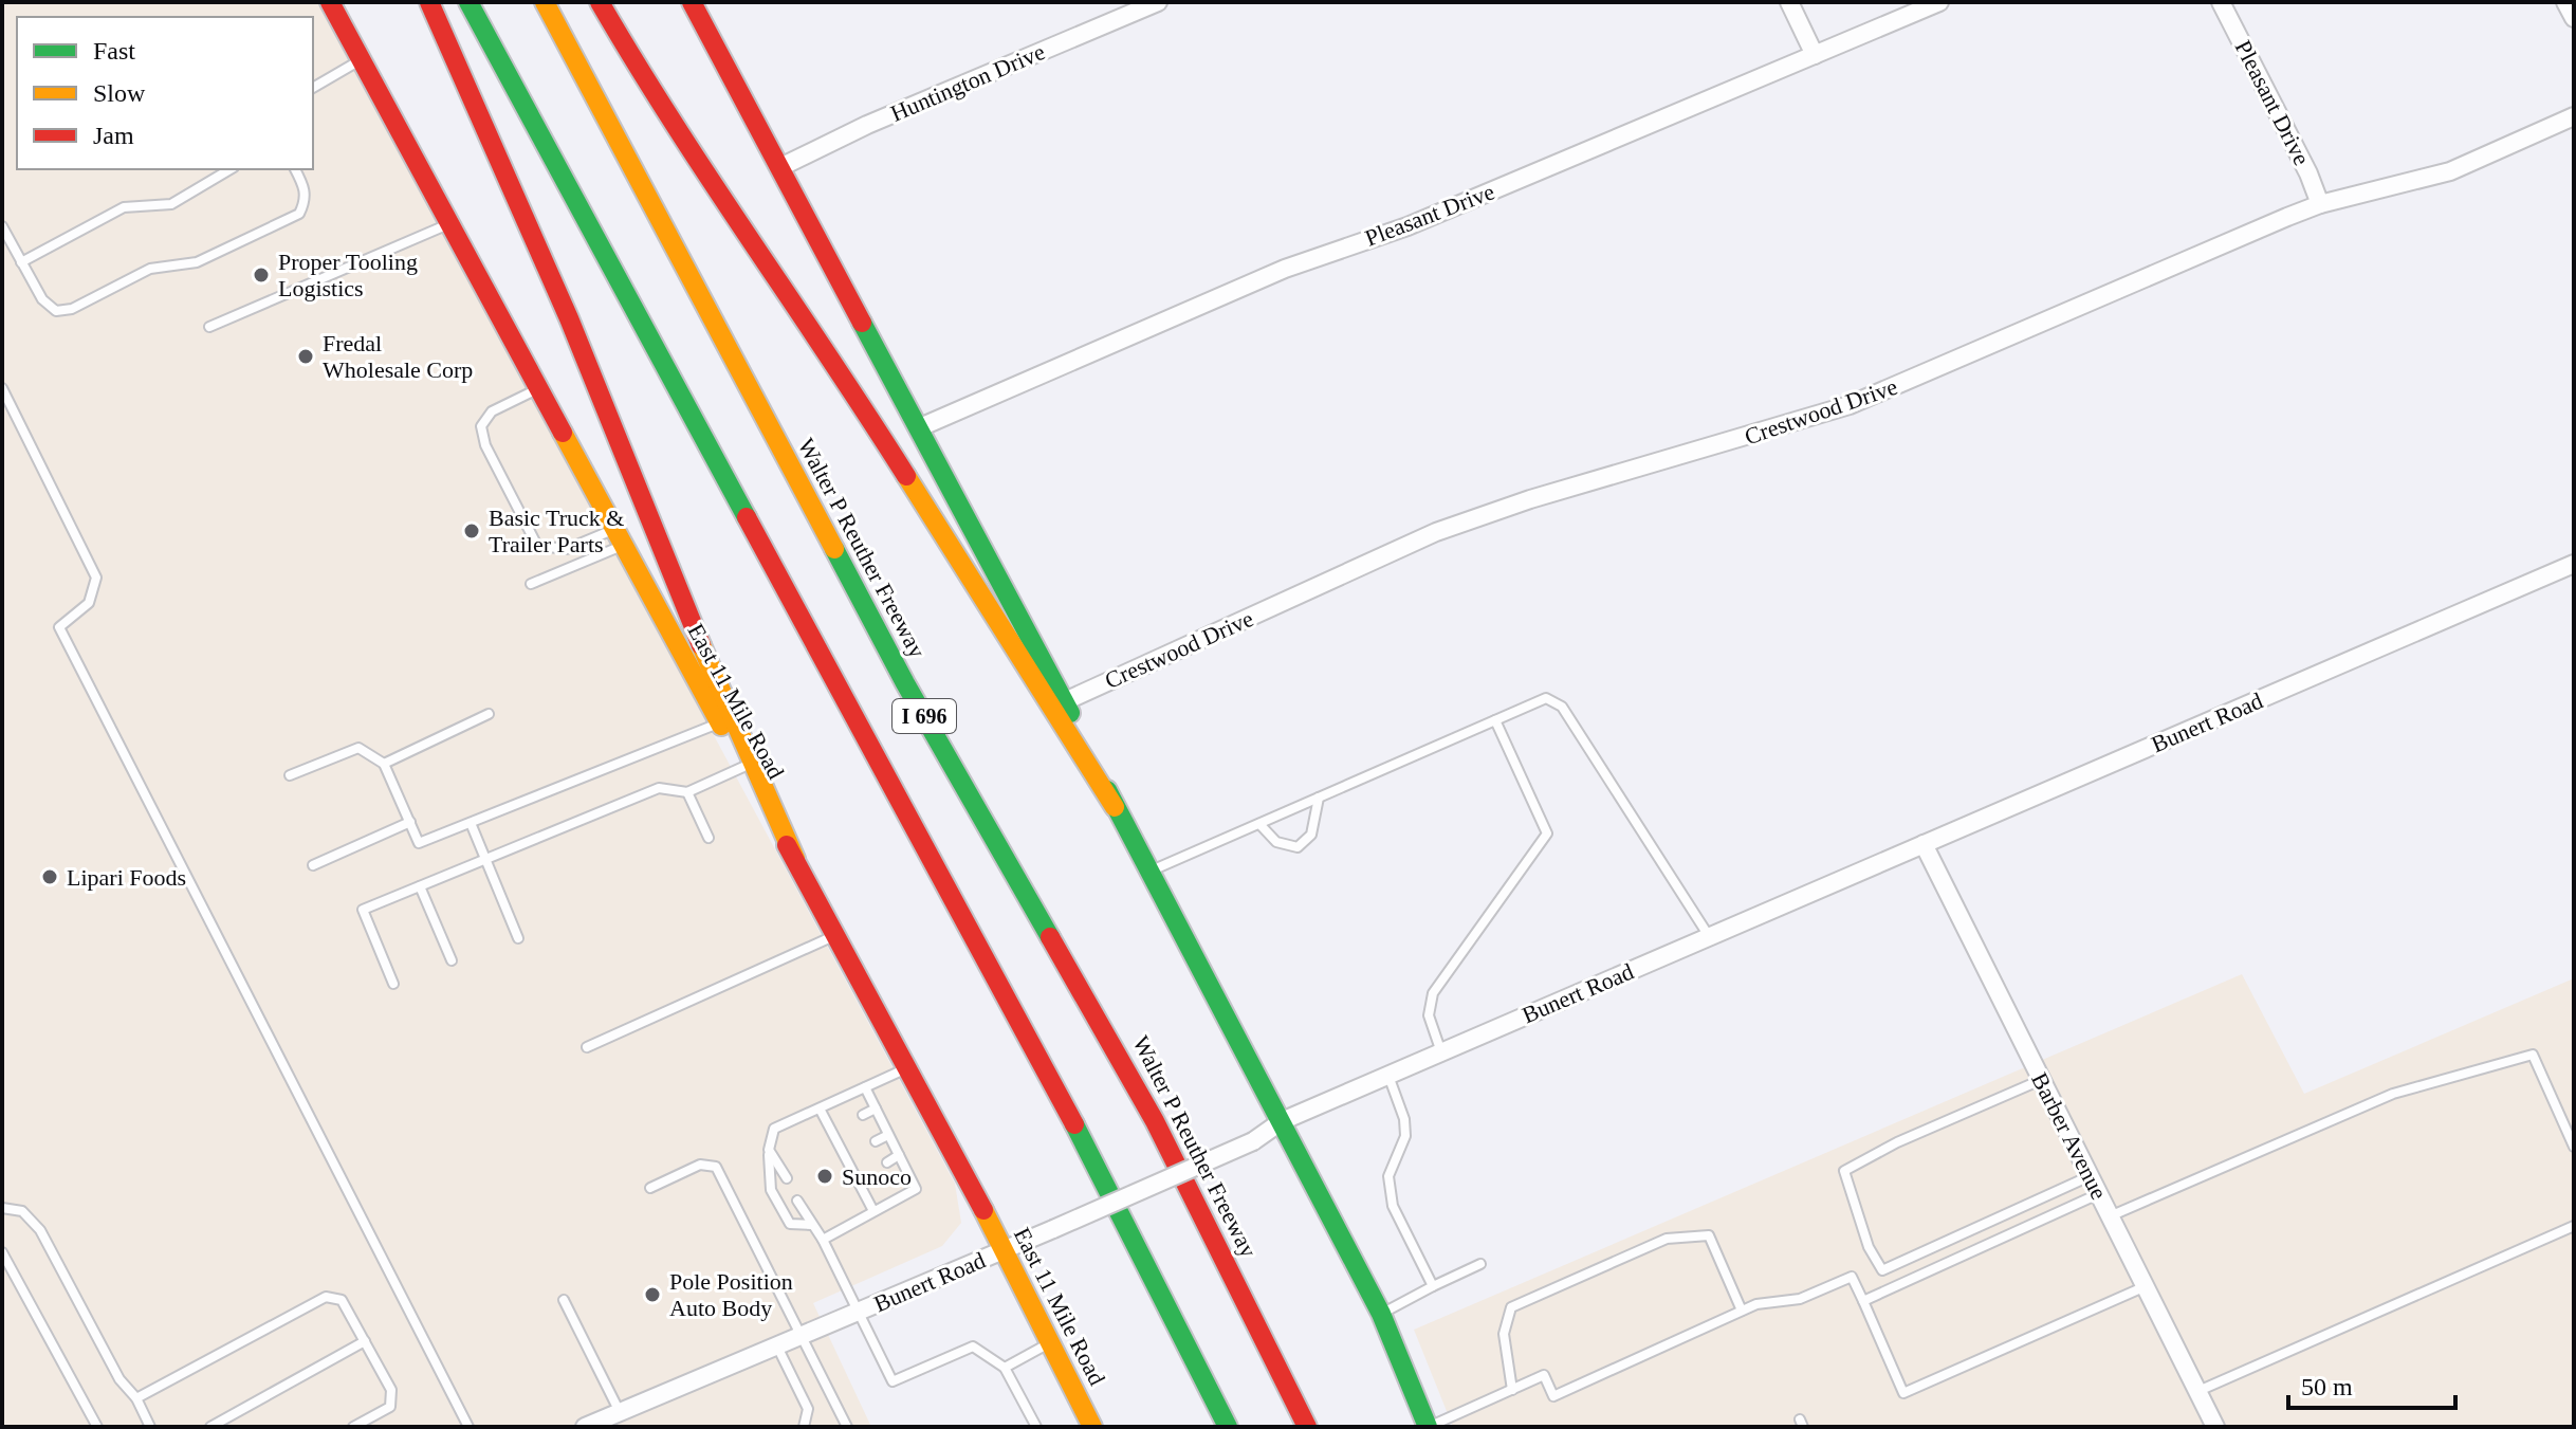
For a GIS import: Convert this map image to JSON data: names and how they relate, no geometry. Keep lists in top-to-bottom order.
{
  "streets": {
    "main road": ["Walter P Reuther Freeway", "East 11 Mile Road", "I 696"],
    "street": [
      "Huntington Drive",
      "Pleasant Drive",
      "Crestwood Drive",
      "Bunert Road",
      "Barber Avenue"
    ]
  },
  "crossings": [
    ["Pleasant Drive", "Crestwood Drive"],
    ["East 11 Mile Road", "Bunert Road"],
    ["Bunert Road", "Barber Avenue"]
  ],
  "places": [
    "Proper Tooling Logistics",
    "Fredal Wholesale Corp",
    "Basic Truck & Trailer Parts",
    "Lipari Foods",
    "Sunoco",
    "Pole Position Auto Body"
  ],
  "legend": ["Fast", "Slow", "Jam"],
  "scale_bar": "50 m"
}
